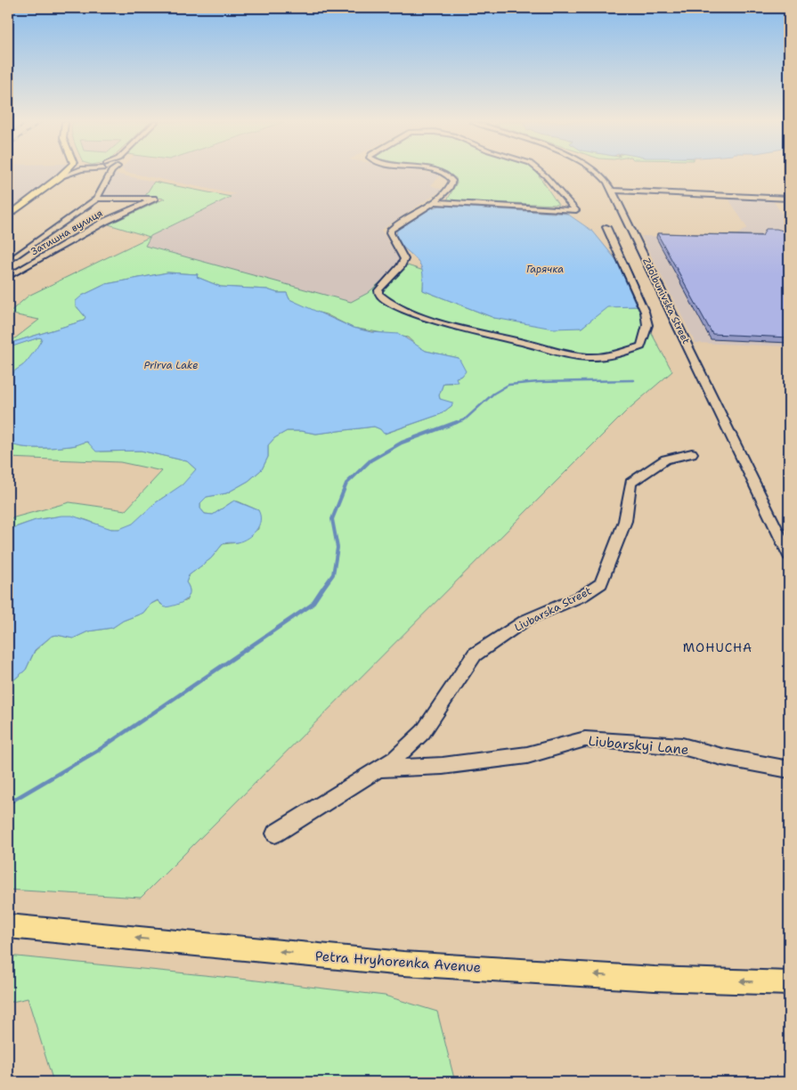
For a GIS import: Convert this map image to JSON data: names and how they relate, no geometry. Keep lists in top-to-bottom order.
{
  "streets": {
    "main road": ["Petra Hryhorenka Avenue"],
    "street": [
      "Затишна вулиця",
      "Zdolbunivska Street",
      "Liubarska Street",
      "Liubarskyi Lane"
    ]
  },
  "crossings": [
    ["Liubarska Street", "Liubarskyi Lane"]
  ],
  "one_way": ["Petra Hryhorenka Avenue"],
  "districts": ["MOHUCHA"],
  "water": ["Гарячка", "Prirva Lake"]
}
